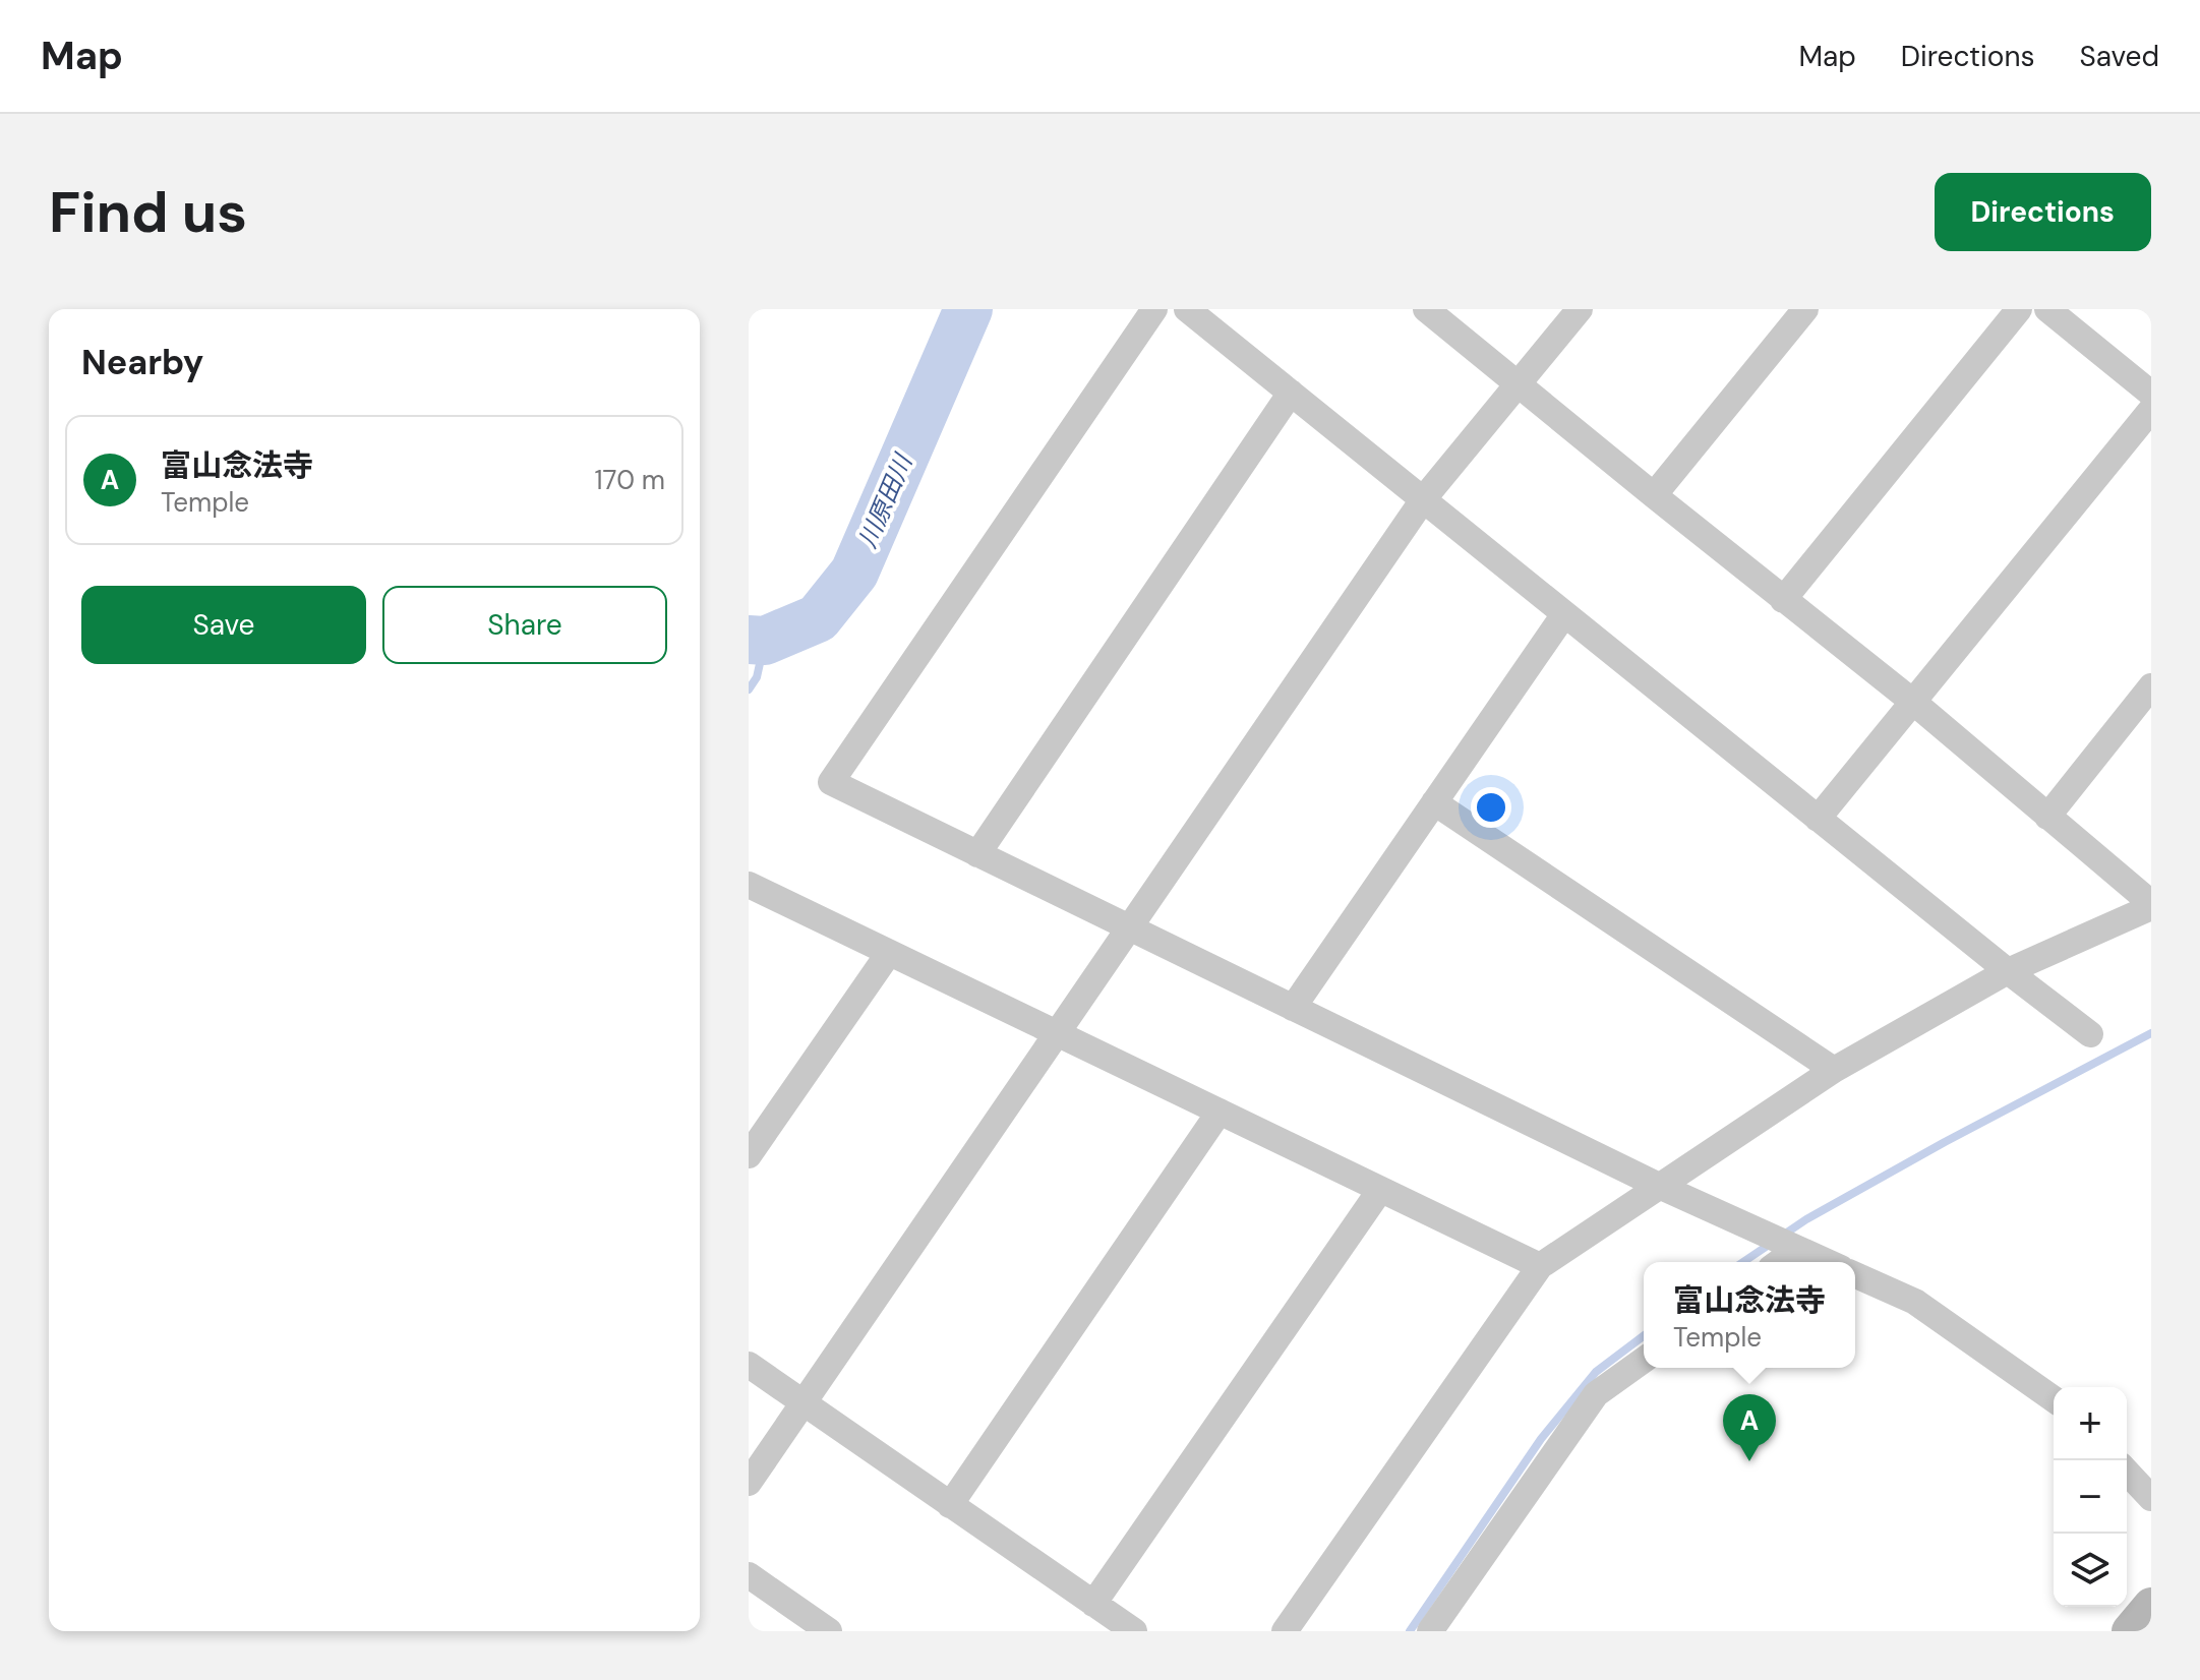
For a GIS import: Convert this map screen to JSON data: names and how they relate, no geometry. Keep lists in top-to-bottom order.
{
  "water": ["川原田川"],
  "page": {
    "header": "Map",
    "nav": ["Map", "Directions", "Saved"],
    "buttons": [
      "Directions",
      ["Save", "Share"]
    ],
    "title": "Find us",
    "heading": "Nearby",
    "list": [
      {
        "mark": "A",
        "name": "富山念法寺",
        "note": "Temple",
        "value": "170 m"
      }
    ],
    "popup": ["富山念法寺", "Temple"],
    "map_buttons": ["+", "−"],
    "pins": "A"
  }
}
